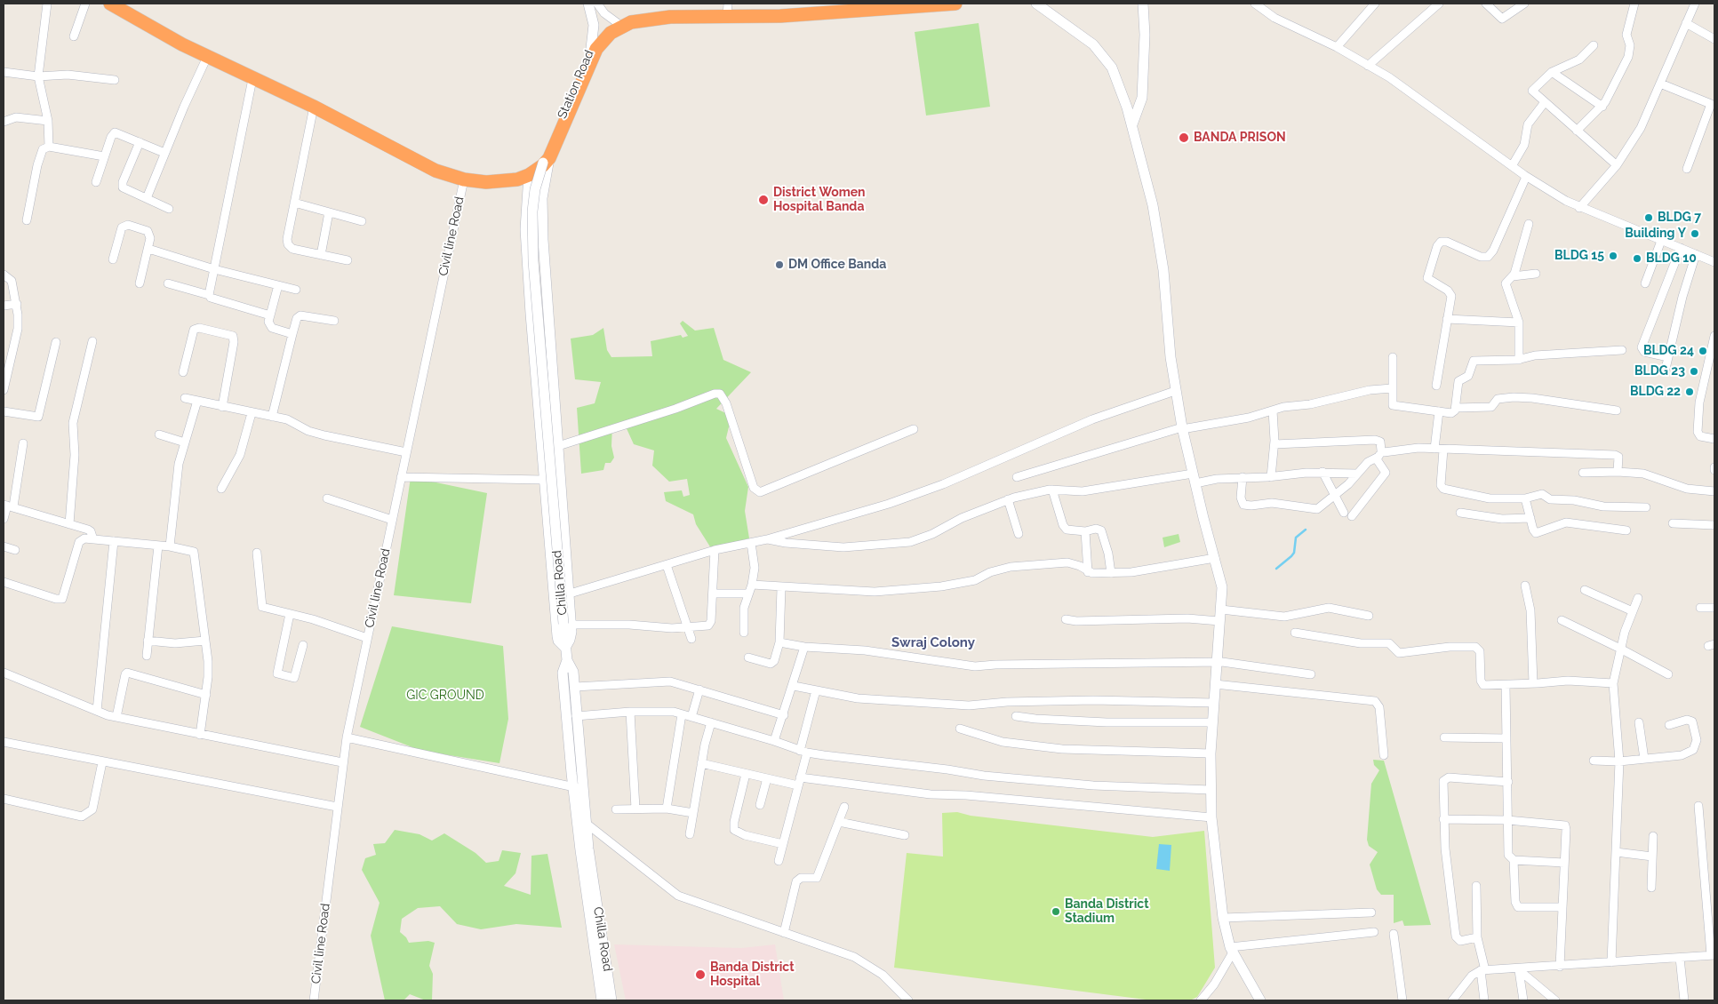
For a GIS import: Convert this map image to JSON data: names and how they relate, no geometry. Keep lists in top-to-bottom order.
{
  "streets": {
    "main road": ["Station Road", "Chilla Road"],
    "street": ["Civil line Road"]
  },
  "crossings": [
    ["Station Road", "Chilla Road"]
  ],
  "districts": ["Swraj Colony"],
  "parks": ["GIC GROUND"],
  "places": [
    "BANDA PRISON",
    "District Women Hospital Banda",
    "BLDG 7",
    "Building Y",
    "BLDG 15",
    "BLDG 10",
    "DM Office Banda",
    "BLDG 24",
    "BLDG 23",
    "BLDG 22",
    "Banda District Stadium",
    "Banda District Hospital"
  ]
}
